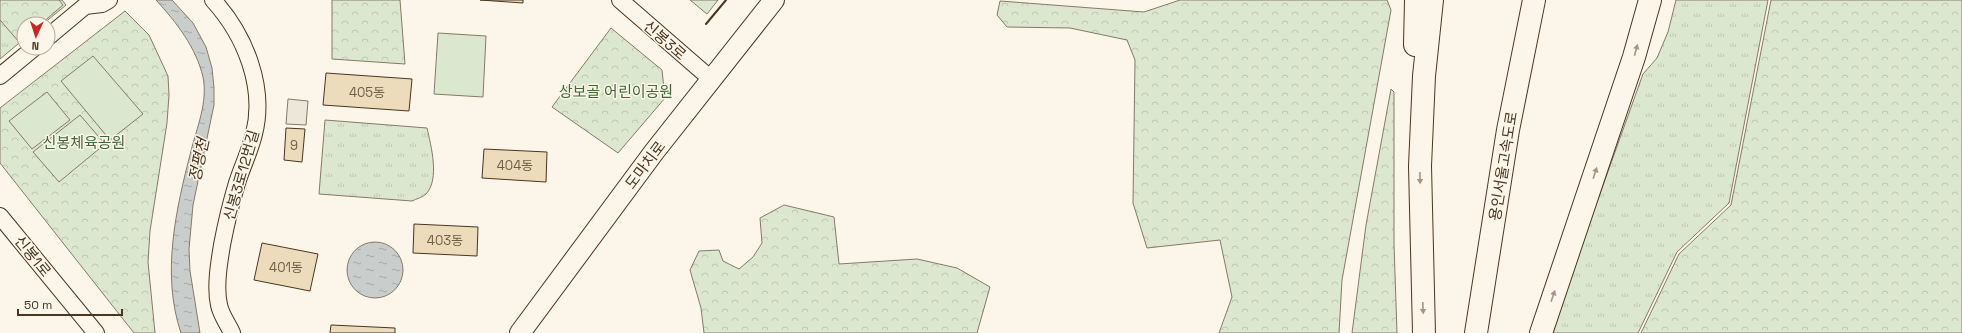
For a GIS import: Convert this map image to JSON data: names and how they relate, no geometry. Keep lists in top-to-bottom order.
{
  "streets": {
    "highway": ["용인서울고속도로"],
    "main road": ["도마치로"],
    "street": ["신봉3로", "신봉3로12번길", "신봉1로"]
  },
  "crossings": [
    ["신봉3로", "도마치로"]
  ],
  "water": ["정평천"],
  "parks": ["상보골 어린이공원", "신봉체육공원"],
  "house_numbers": [
    "405동",
    "9",
    "404동",
    "403동",
    "401동"
  ],
  "scale_bar": "50 m",
  "north": "bottom"
}
